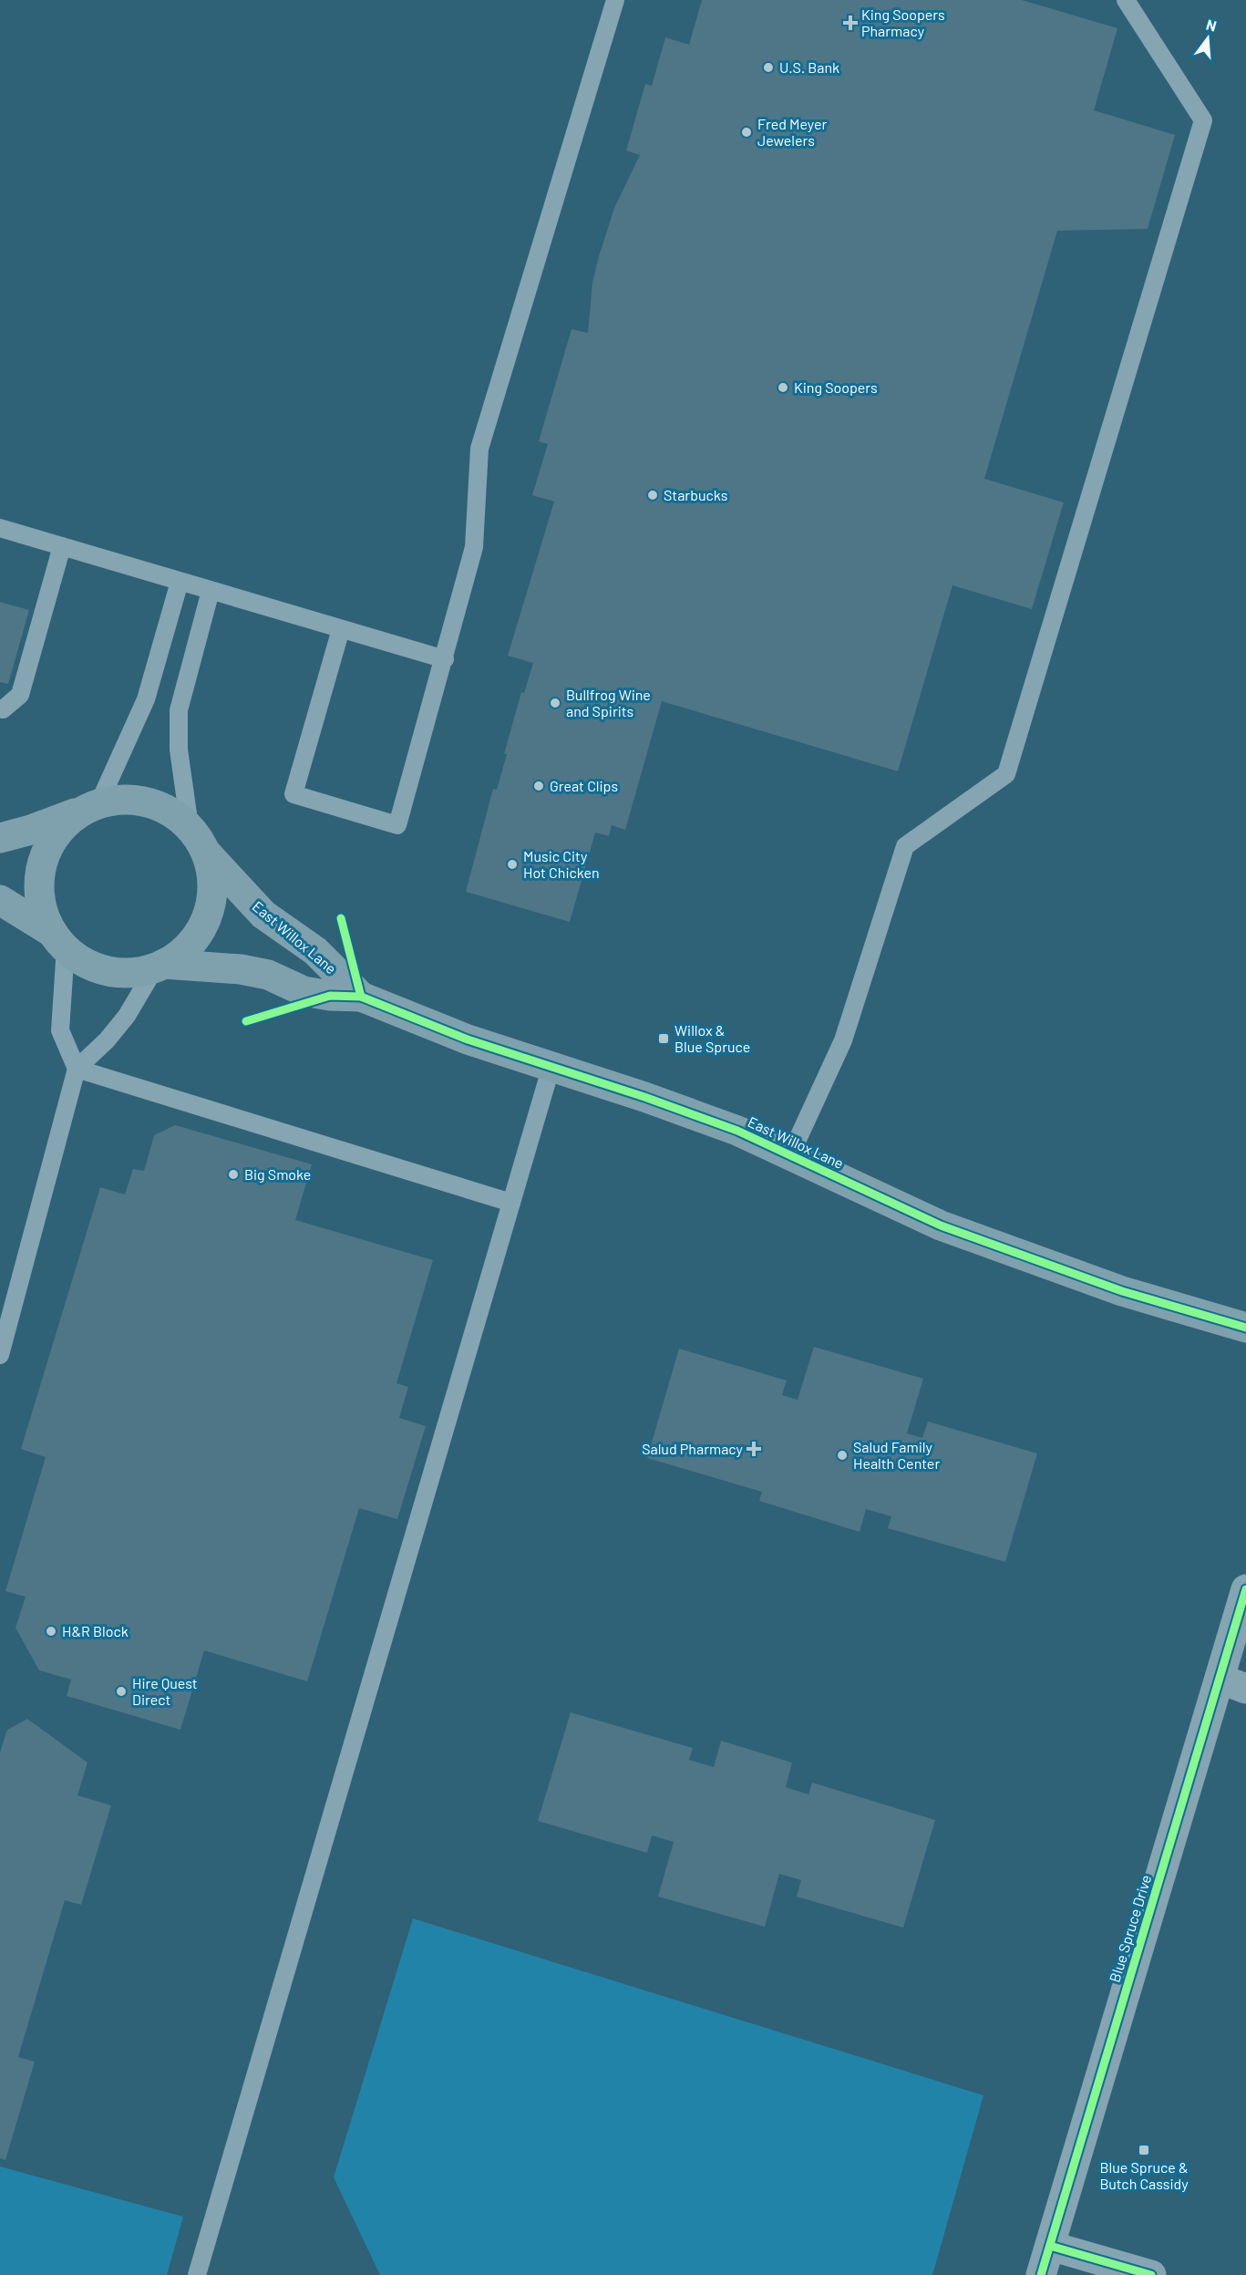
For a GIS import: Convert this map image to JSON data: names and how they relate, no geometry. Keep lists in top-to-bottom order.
{
  "streets": {
    "main road": ["East Willox Lane"],
    "street": ["Blue Spruce Drive"]
  },
  "places": {
    "health": ["King Soopers Pharmacy", "Salud Pharmacy"],
    "other": [
      "U.S. Bank",
      "Fred Meyer Jewelers",
      "King Soopers",
      "Starbucks",
      "Bullfrog Wine and Spirits",
      "Great Clips",
      "Music City Hot Chicken",
      "Big Smoke",
      "Salud Family Health Center",
      "H&R Block",
      "Hire Quest Direct"
    ],
    "transit": ["Willox & Blue Spruce", "Blue Spruce & Butch Cassidy"]
  },
  "north": "top"
}
